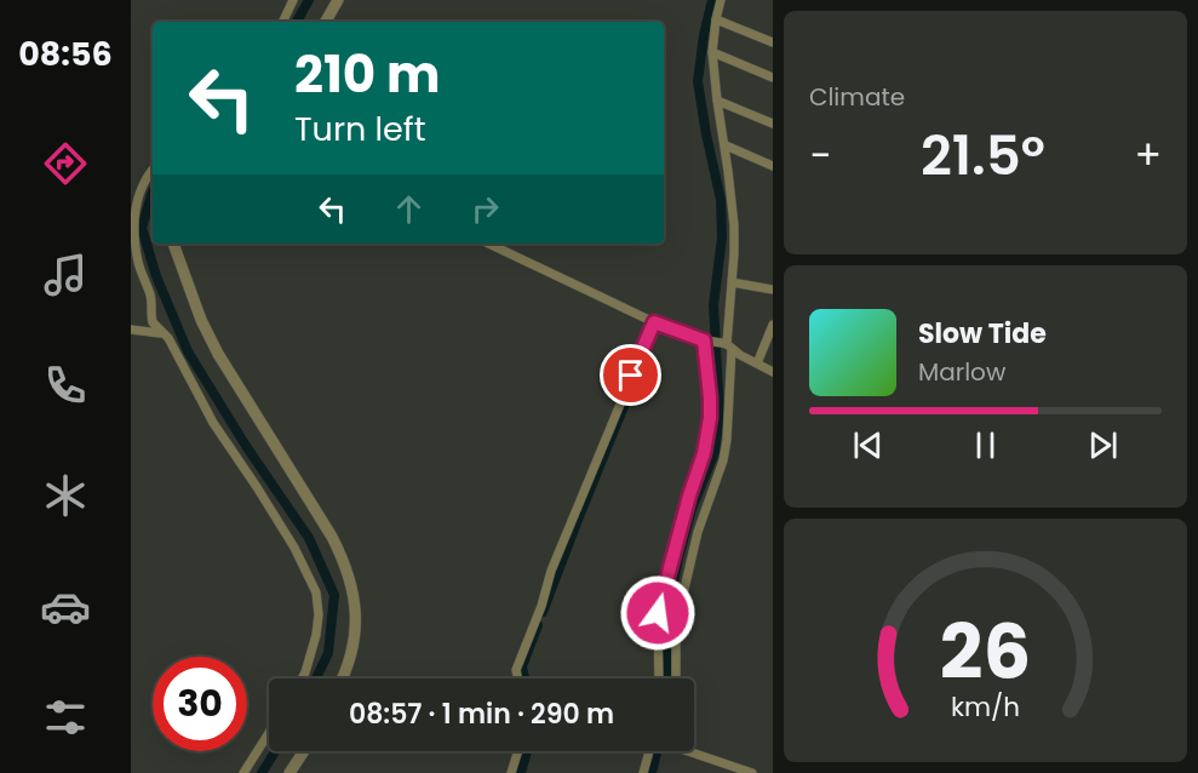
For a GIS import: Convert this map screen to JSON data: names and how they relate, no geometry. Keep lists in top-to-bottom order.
{
  "page": {
    "tabs": "08:56",
    "tile": "Climate",
    "turn": ["210 m", "Turn left"],
    "heat": ["−", "21.5°", "+"],
    "song": ["Slow Tide", "Marlow"],
    "limit": "30",
    "trip": "08:57 · 1 min · 290 m",
    "gauge": ["26", "km/h"]
  }
}
